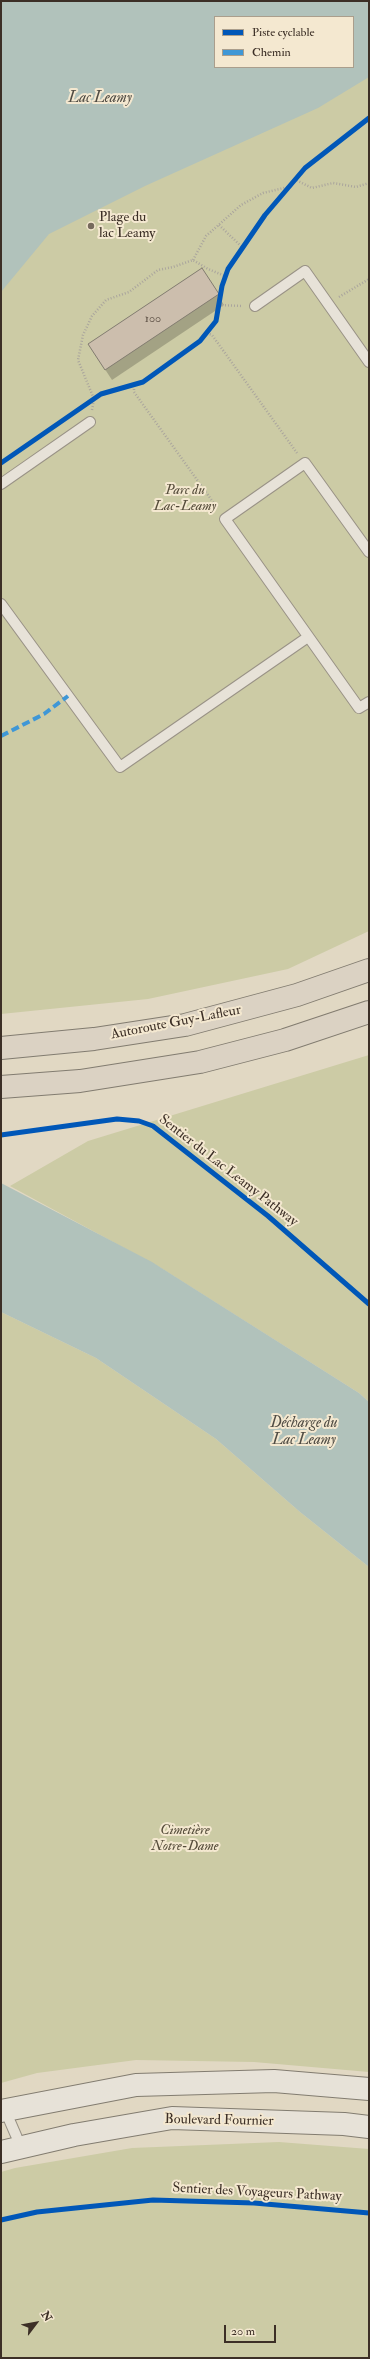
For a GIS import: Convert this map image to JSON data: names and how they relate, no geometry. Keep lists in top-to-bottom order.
{
  "streets": {
    "highway": ["Autoroute Guy-Lafleur"],
    "main road": ["Boulevard Fournier"],
    "cycle path": ["Sentier du Lac Leamy Pathway", "Sentier des Voyageurs Pathway"]
  },
  "water": ["Lac Leamy", "Décharge du Lac Leamy"],
  "parks": ["Parc du Lac-Leamy", "Cimetière Notre-Dame"],
  "places": ["Plage du lac Leamy"],
  "house_numbers": ["100"],
  "legend": ["Piste cyclable", "Chemin"],
  "scale_bar": "20 m",
  "north": "top right"
}
